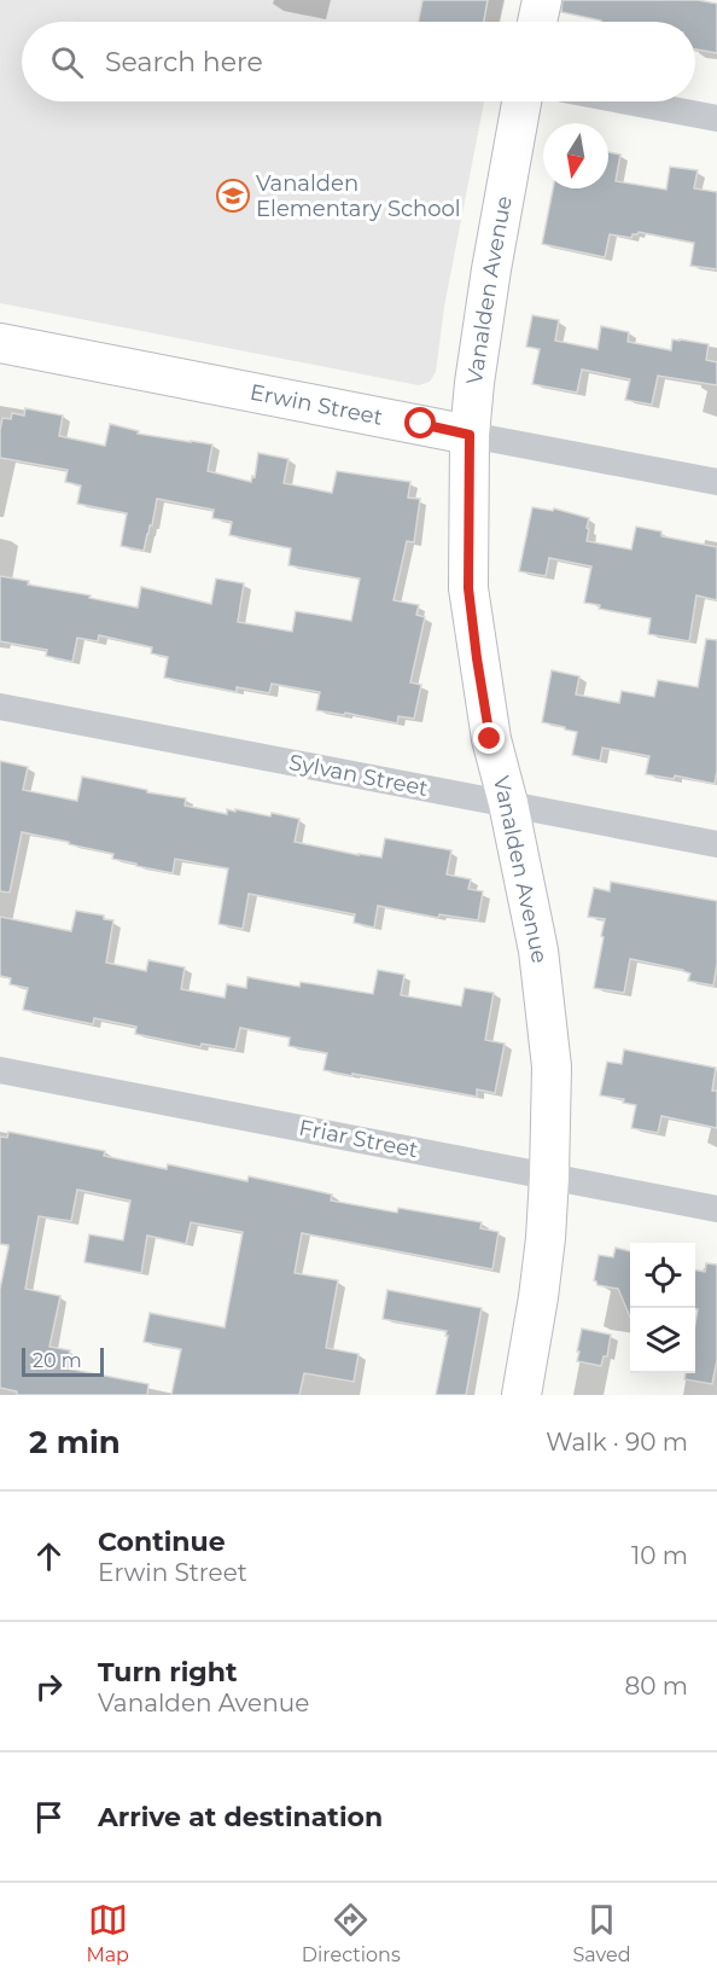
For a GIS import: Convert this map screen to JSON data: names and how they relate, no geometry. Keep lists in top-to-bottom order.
{
  "streets": {
    "street": [
      "Vanalden Avenue",
      "Erwin Street",
      "Sylvan Street",
      "Friar Street"
    ]
  },
  "crossings": [
    ["Vanalden Avenue", "Erwin Street"],
    ["Vanalden Avenue", "Sylvan Street"],
    ["Vanalden Avenue", "Friar Street"]
  ],
  "places": {
    "school or university": ["Vanalden Elementary School"]
  },
  "scale_bar": "20 m",
  "north": "bottom",
  "page": {
    "search": "Search here",
    "scale": "20 m",
    "heading": ["2 min", "Walk · 90 m"],
    "list": [
      ["Continue", "Erwin Street", "10 m"],
      ["Turn right", "Vanalden Avenue", "80 m"],
      "Arrive at destination"
    ],
    "nav": ["Map", "Directions", "Saved"]
  }
}
